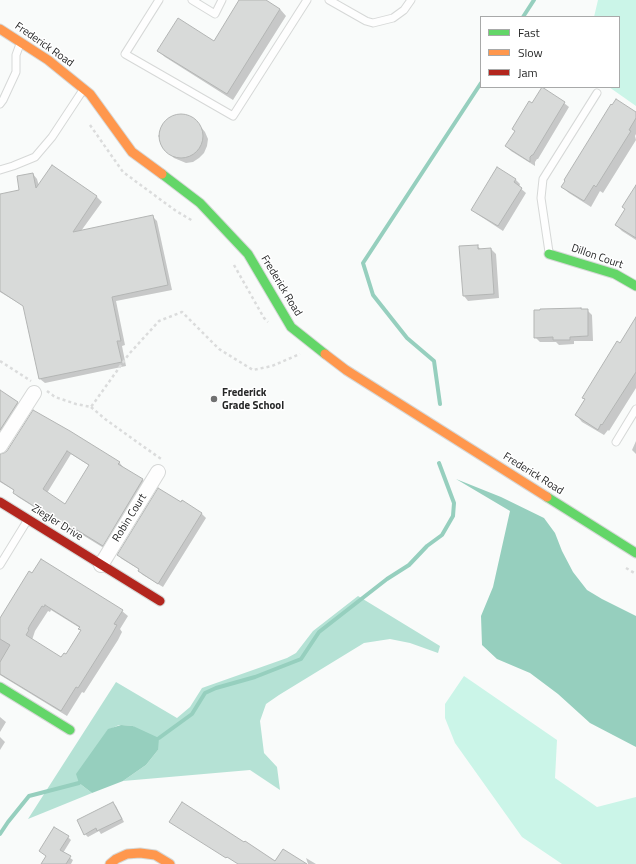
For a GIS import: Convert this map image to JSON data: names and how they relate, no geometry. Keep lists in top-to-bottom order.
{
  "streets": {
    "street": [
      "Frederick Road",
      "Dillon Court",
      "Robin Court",
      "Ziegler Drive"
    ]
  },
  "crossings": [
    ["Robin Court", "Ziegler Drive"]
  ],
  "places": ["Frederick Grade School"],
  "legend": ["Fast", "Slow", "Jam"]
}
